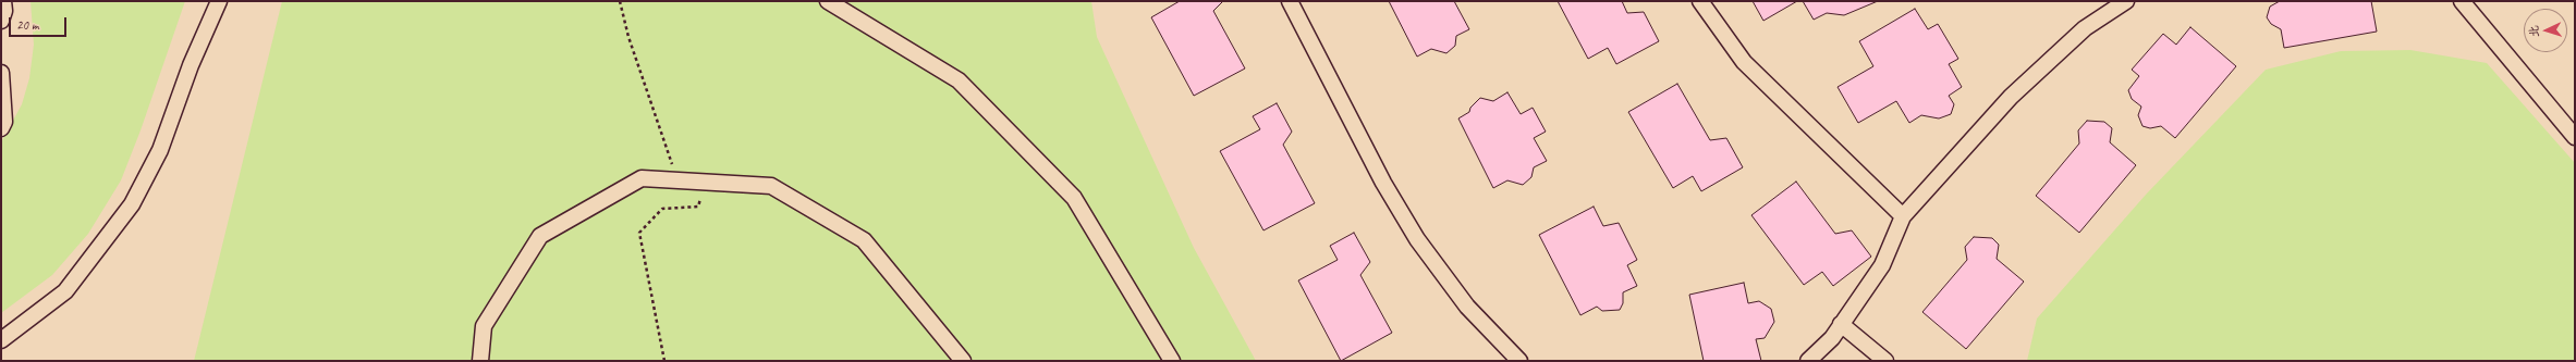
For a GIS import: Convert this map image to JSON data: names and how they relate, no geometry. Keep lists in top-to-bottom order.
{
  "scale_bar": "20 m",
  "north": "left"
}
